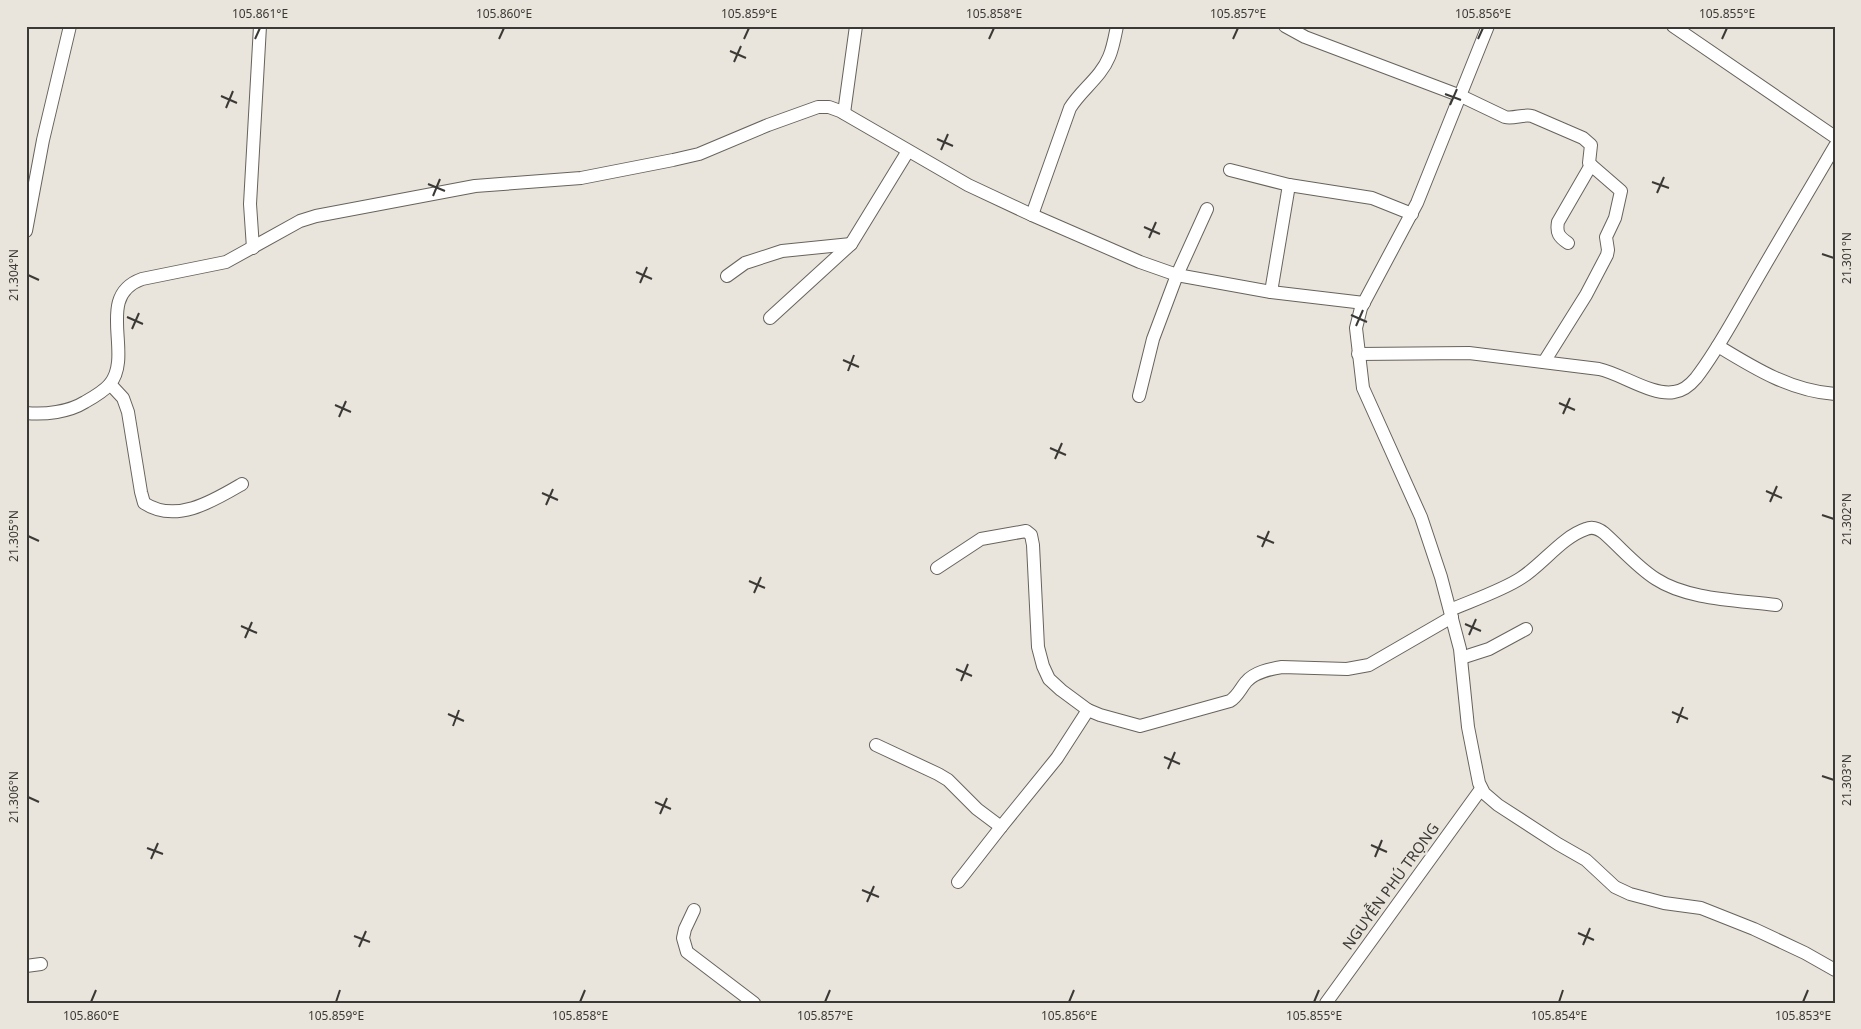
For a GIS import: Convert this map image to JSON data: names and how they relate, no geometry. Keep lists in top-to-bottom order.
{
  "streets": {
    "street": ["NGUYỄN PHÚ TRỌNG"]
  },
  "coordinates": [
    "105.861°E",
    "105.860°E",
    "105.859°E",
    "105.858°E",
    "105.857°E",
    "105.856°E",
    "105.855°E",
    "21.301°N",
    "21.304°N",
    "21.302°N",
    "21.305°N",
    "21.303°N",
    "21.306°N",
    "105.854°E",
    "105.853°E"
  ]
}
